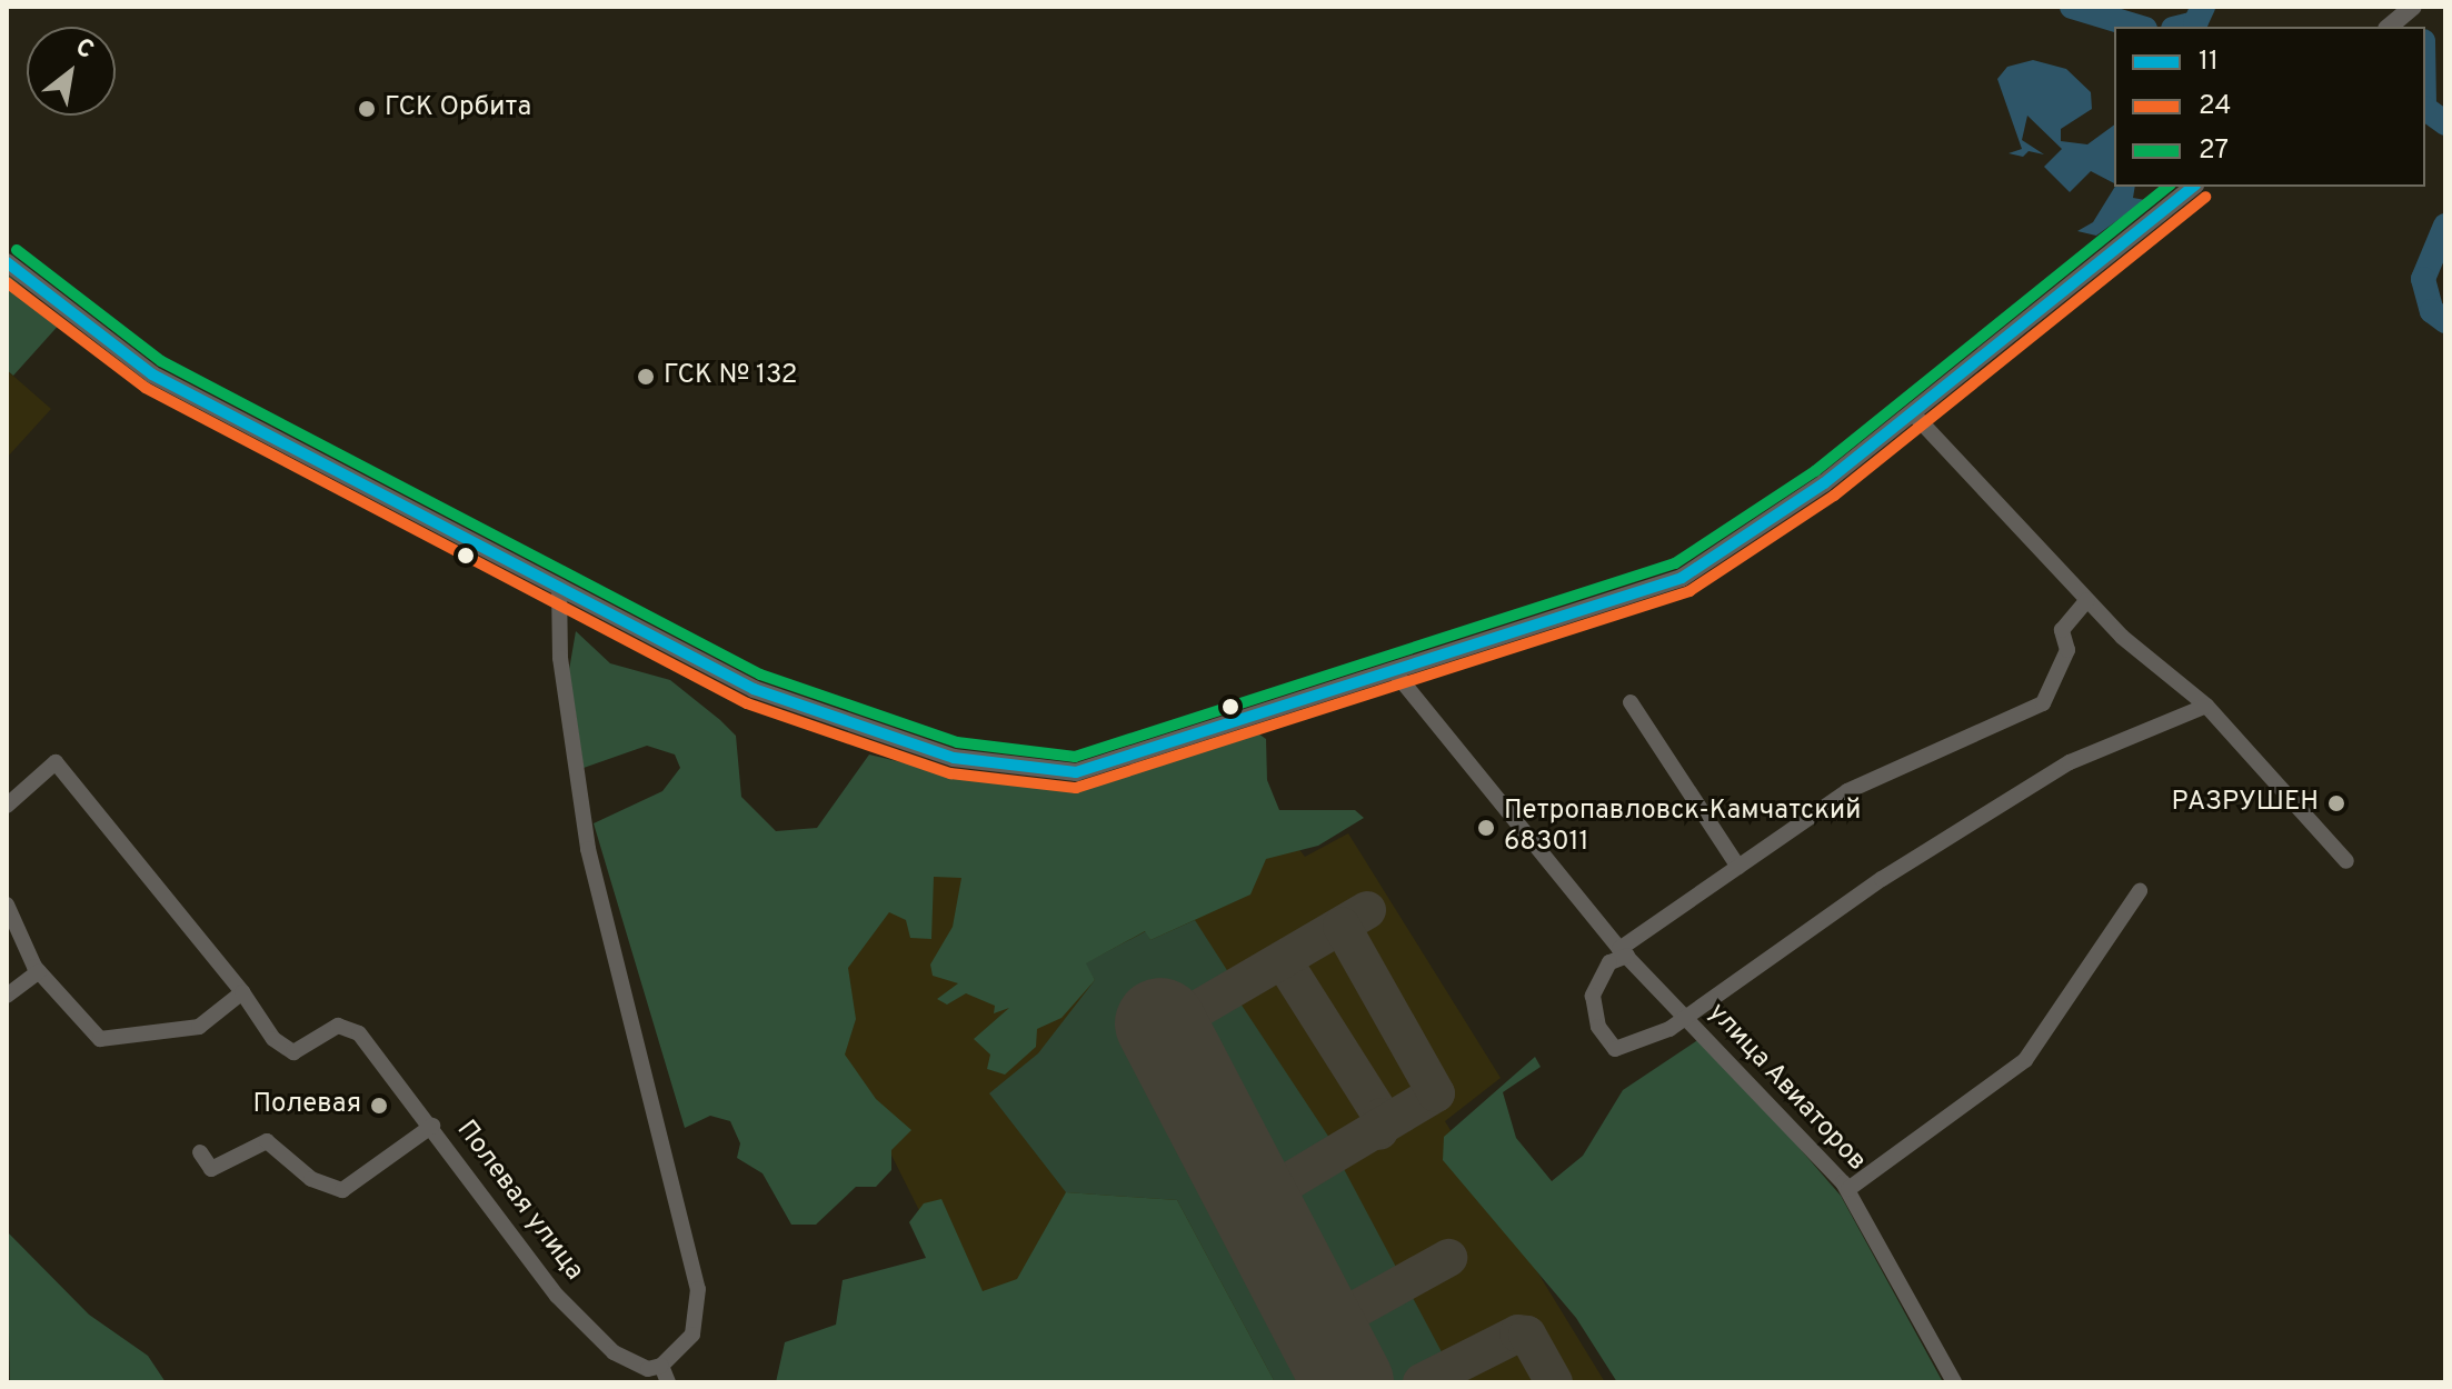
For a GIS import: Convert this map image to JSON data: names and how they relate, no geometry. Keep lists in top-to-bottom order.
{
  "streets": {
    "street": ["улица Авиаторов", "Полевая улица"]
  },
  "places": [
    "ГСК Орбита",
    "ГСК № 132",
    "РАЗРУШЕН",
    "Петропавловск-Камчатский 683011",
    "Полевая"
  ],
  "lines": ["transit line 11", "transit line 27", "transit line 24"],
  "legend": ["11", "24", "27"],
  "north": "top right"
}
